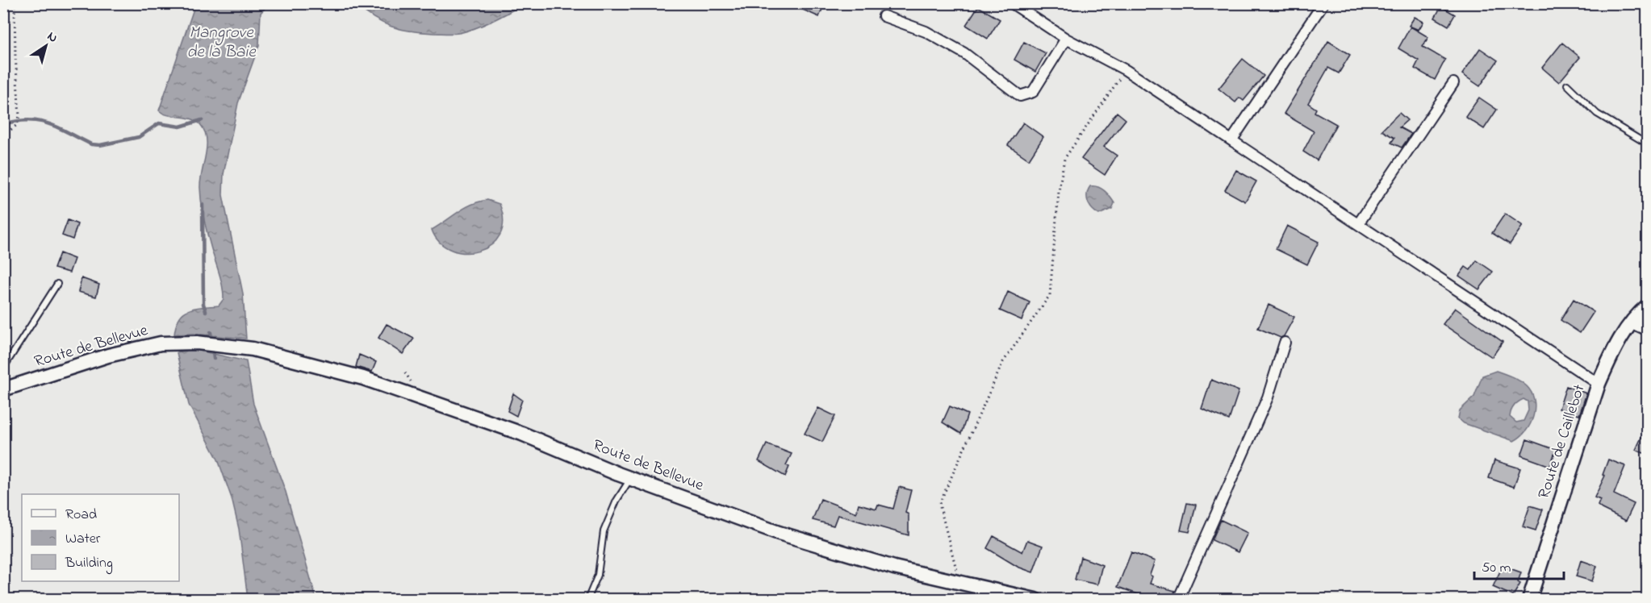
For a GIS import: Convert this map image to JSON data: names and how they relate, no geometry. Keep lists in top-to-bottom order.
{
  "streets": {
    "main road": ["Route de Bellevue", "Route de Caillebot"]
  },
  "water": ["Mangrove de la Baie"],
  "legend": ["Road", "Water", "Building"],
  "scale_bar": "50 m",
  "north": "top right"
}
